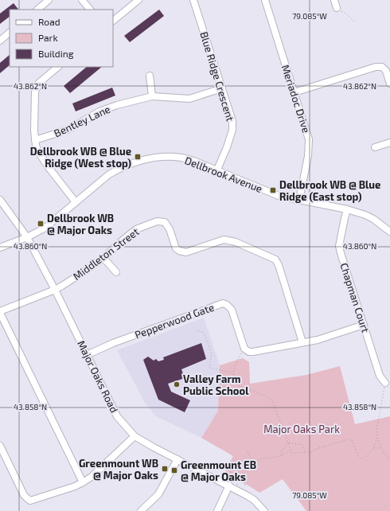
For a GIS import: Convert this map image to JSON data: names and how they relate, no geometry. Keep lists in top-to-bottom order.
{
  "streets": {
    "street": [
      "Blue Ridge Crescent",
      "Meriadoc Drive",
      "Bentley Lane",
      "Dellbrook Avenue",
      "Middleton Street",
      "Chapman Court",
      "Pepperwood Gate",
      "Major Oaks Road"
    ]
  },
  "crossings": [
    ["Blue Ridge Crescent", "Bentley Lane"],
    ["Blue Ridge Crescent", "Dellbrook Avenue"],
    ["Meriadoc Drive", "Dellbrook Avenue"],
    ["Dellbrook Avenue", "Chapman Court"],
    ["Dellbrook Avenue", "Major Oaks Road"],
    ["Middleton Street", "Major Oaks Road"],
    ["Pepperwood Gate", "Major Oaks Road"]
  ],
  "parks": ["Major Oaks Park"],
  "places": {
    "transit": [
      "Dellbrook WB @ Blue Ridge (West stop)",
      "Dellbrook WB @ Blue Ridge (East stop)",
      "Dellbrook WB @ Major Oaks",
      "Greenmount WB @ Major Oaks",
      "Greenmount EB @ Major Oaks"
    ],
    "other": ["Valley Farm Public School"]
  },
  "legend": ["Road", "Park", "Building"],
  "coordinates": [
    "79.085°W",
    "43.862°N",
    "43.860°N",
    "43.858°N"
  ]
}
